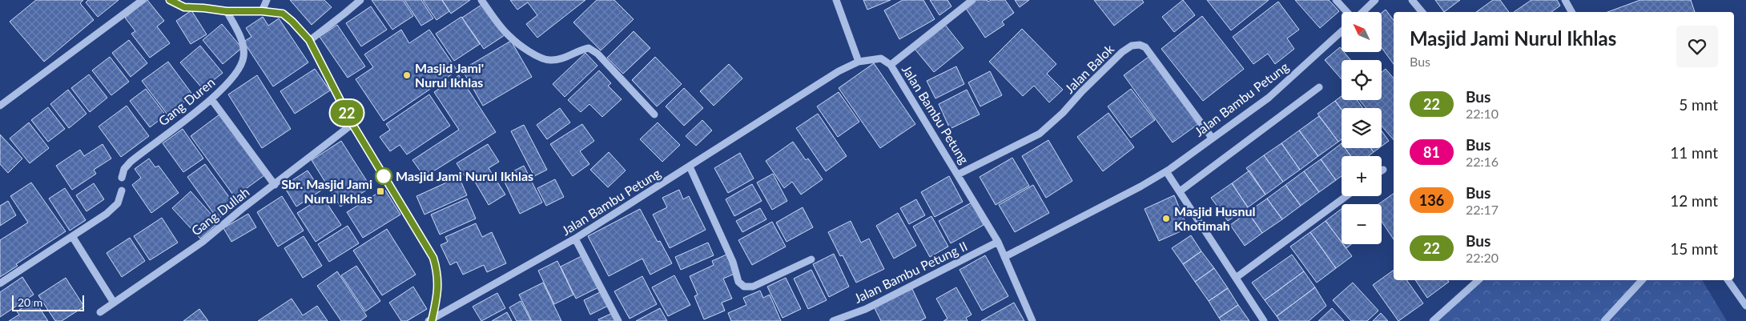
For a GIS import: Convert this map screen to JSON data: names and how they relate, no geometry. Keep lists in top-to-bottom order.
{
  "streets": {
    "street": [
      "Jalan Balok",
      "Jalan Bambu Petung",
      "Gang Duren",
      "Gang Dullah",
      "Jalan Bambu Petung II"
    ]
  },
  "crossings": [
    ["Jalan Balok", "Jalan Bambu Petung"],
    ["Jalan Bambu Petung", "Jalan Bambu Petung II"]
  ],
  "places": {
    "other": ["Masjid Jami' Nurul Ikhlas", "Masjid Jami Nurul Ikhlas", "Masjid Husnul Khotimah"],
    "transit": ["Sbr. Masjid Jami Nurul Ikhlas"]
  },
  "lines": ["bus line 22"],
  "scale_bar": "20 m",
  "north": "top left",
  "page": {
    "on_map": "22",
    "map_buttons": ["+", "−"],
    "heading": ["Masjid Jami Nurul Ikhlas", "Bus"],
    "list": [
      {
        "mark": "22",
        "name": "Bus",
        "note": "22:10",
        "value": "5 mnt"
      },
      {
        "mark": "81",
        "name": "Bus",
        "note": "22:16",
        "value": "11 mnt"
      },
      {
        "mark": "136",
        "name": "Bus",
        "note": "22:17",
        "value": "12 mnt"
      },
      {
        "mark": "22",
        "name": "Bus",
        "note": "22:20",
        "value": "15 mnt"
      }
    ],
    "scale": "20 m"
  }
}
